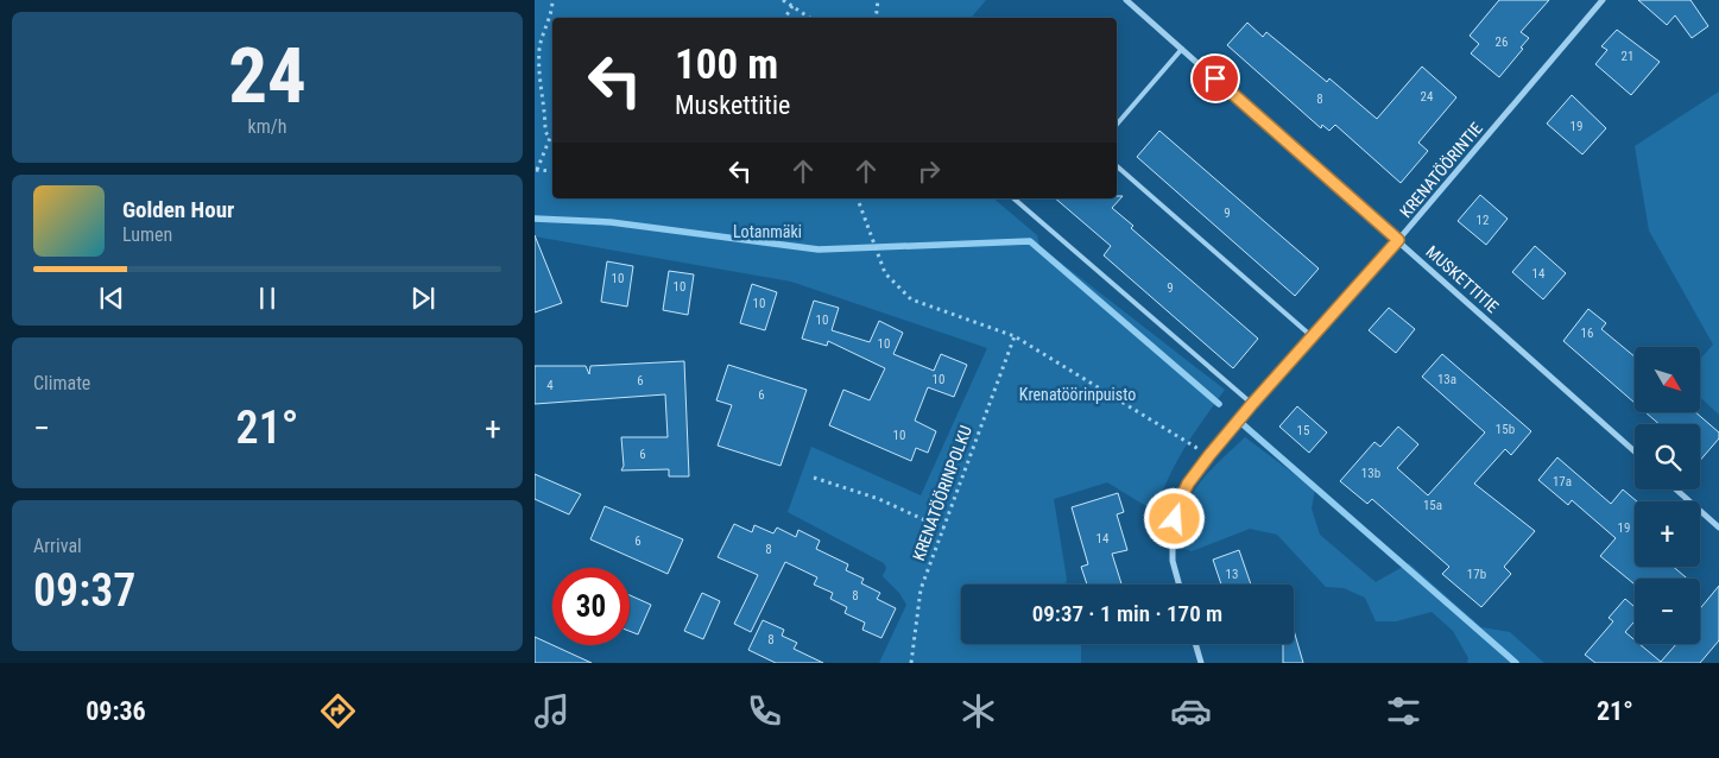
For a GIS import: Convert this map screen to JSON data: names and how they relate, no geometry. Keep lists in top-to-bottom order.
{
  "streets": {
    "street": ["KRENATÖÖRINTIE", "MUSKETTITIE"],
    "path": ["KRENATÖÖRINPOLKU"]
  },
  "crossings": [
    ["KRENATÖÖRINTIE", "MUSKETTITIE"]
  ],
  "parks": ["Lotanmäki", "Krenatöörinpuisto"],
  "house_numbers": [
    "26",
    "21",
    "24",
    "8",
    "19",
    "9",
    "12",
    "14",
    "10",
    "10",
    "9",
    "10",
    "10",
    "16",
    "10",
    "10",
    "13a",
    "6",
    "4",
    "6",
    "15b",
    "15",
    "10",
    "6",
    "13b",
    "17a",
    "15a",
    "19",
    "14",
    "6",
    "8",
    "13",
    "17b",
    "8",
    "8"
  ],
  "north": "bottom right",
  "page": {
    "tile": [
      ["24", "km/h"],
      "Climate",
      ["Arrival", "09:37"]
    ],
    "turn": ["100 m", "Muskettitie"],
    "song": ["Golden Hour", "Lumen"],
    "map_buttons": ["+", "−"],
    "heat": ["−", "21°", "+"],
    "limit": "30",
    "trip": "09:37 · 1 min · 170 m",
    "tabs": ["09:36", "21°"]
  }
}
